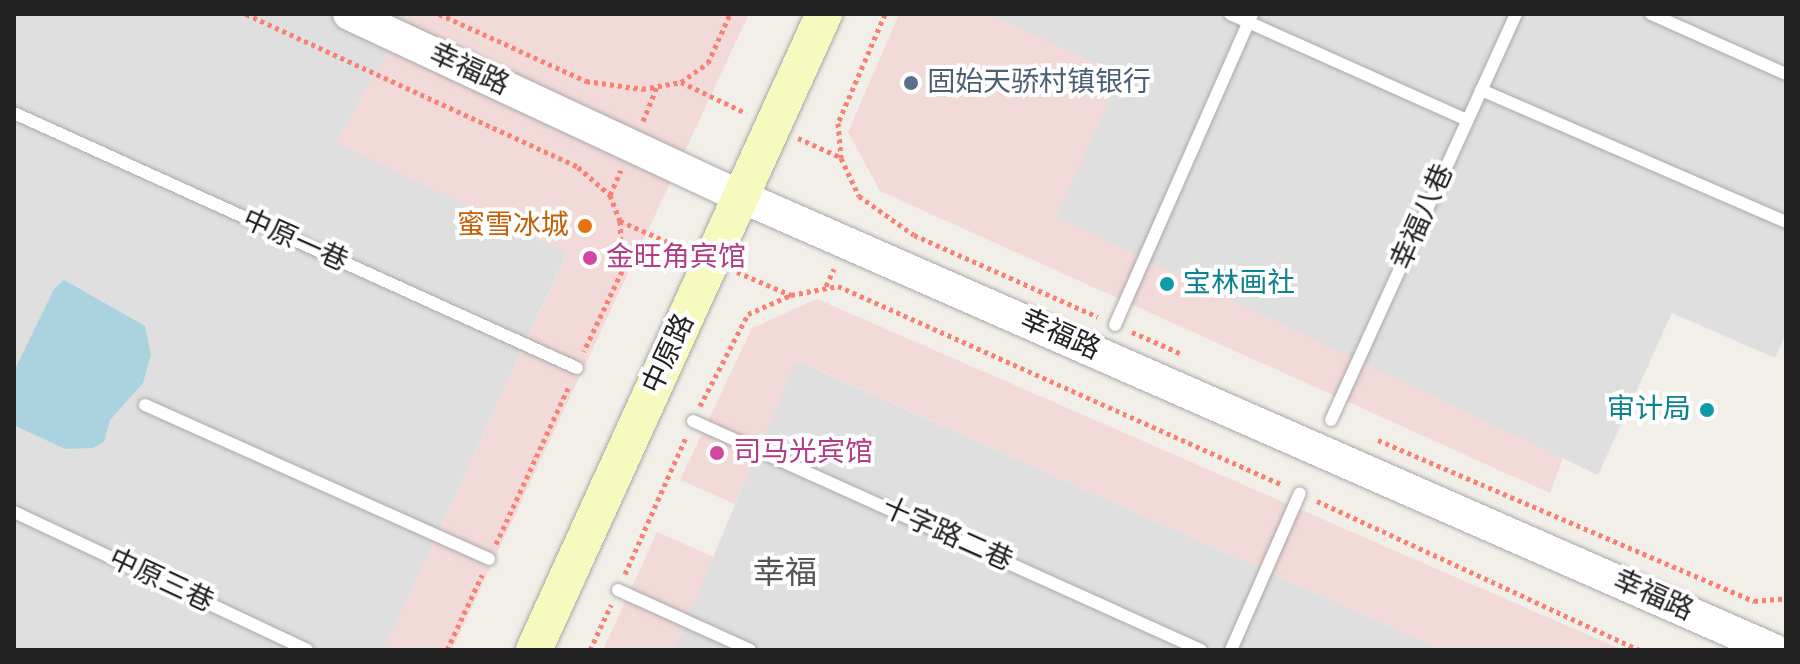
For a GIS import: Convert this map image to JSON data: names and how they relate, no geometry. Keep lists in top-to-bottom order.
{
  "streets": {
    "main road": ["中原路"],
    "street": ["幸福路"],
    "lane": [
      "幸福八巷",
      "中原一巷",
      "十字路二巷",
      "中原三巷"
    ]
  },
  "crossings": [
    ["幸福路", "中原路"]
  ],
  "districts": ["幸福"],
  "places": [
    "固始天骄村镇银行",
    "蜜雪冰城",
    "金旺角宾馆",
    "宝林画社",
    "审计局",
    "司马光宾馆"
  ]
}
